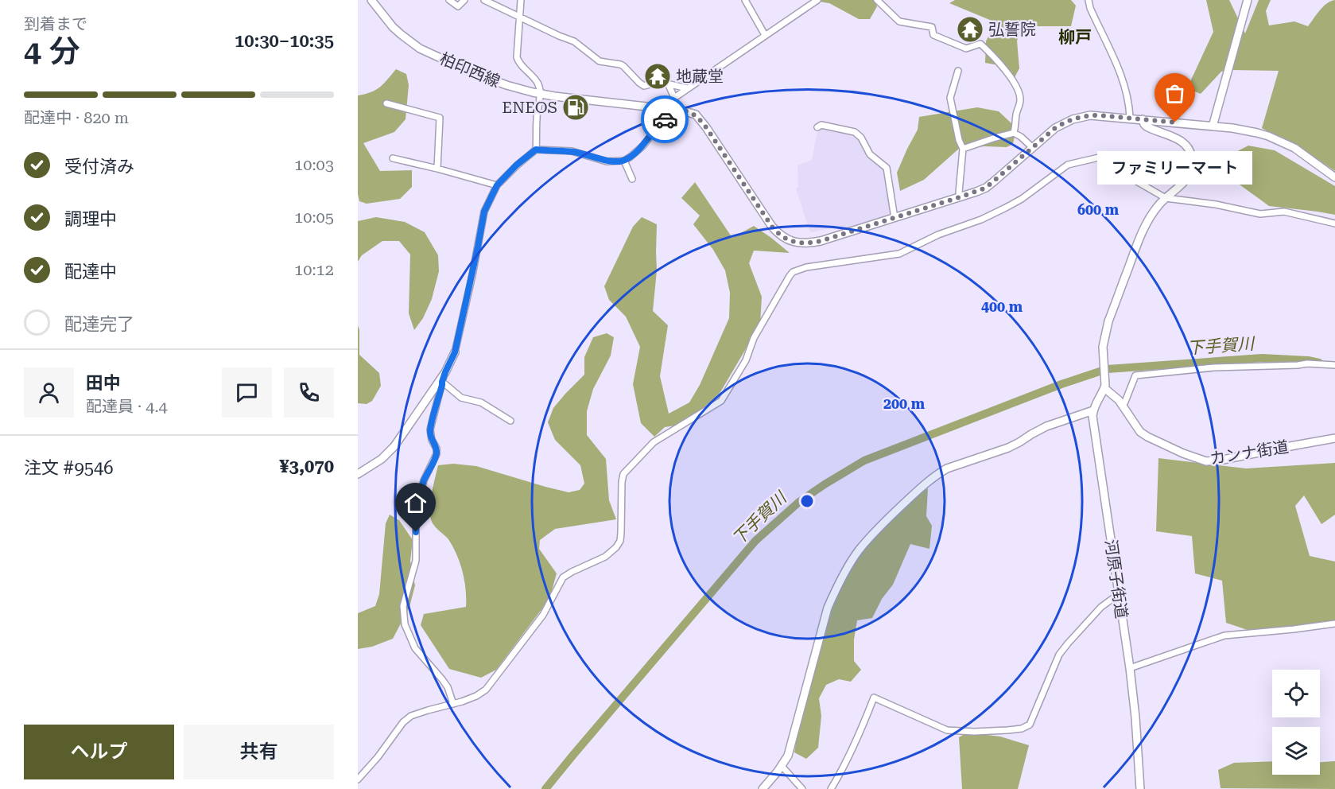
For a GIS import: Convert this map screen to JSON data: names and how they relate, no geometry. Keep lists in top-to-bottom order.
{
  "streets": {
    "street": ["柏印西線", "カンナ街道", "河原子街道"]
  },
  "districts": ["柳戸"],
  "water": ["下手賀川"],
  "places": {
    "temple": ["弘誓院", "地蔵堂"],
    "fuel station": ["ENEOS"],
    "other": ["ファミリーマート"]
  },
  "page": {
    "heading": ["4 分", "到着まで", "10:30–10:35"],
    "panel": [
      "田中",
      "配達員 · 4.4",
      "注文 #9546",
      "¥3,070"
    ],
    "bar": "配達中 · 820 m",
    "list": [
      ["受付済み", "10:03"],
      ["調理中", "10:05"],
      ["配達中", "10:12"],
      "配達完了"
    ],
    "bubble": "ファミリーマート",
    "buttons": ["ヘルプ", "共有"]
  },
  "rings": ["600 m", "400 m", "200 m"]
}
